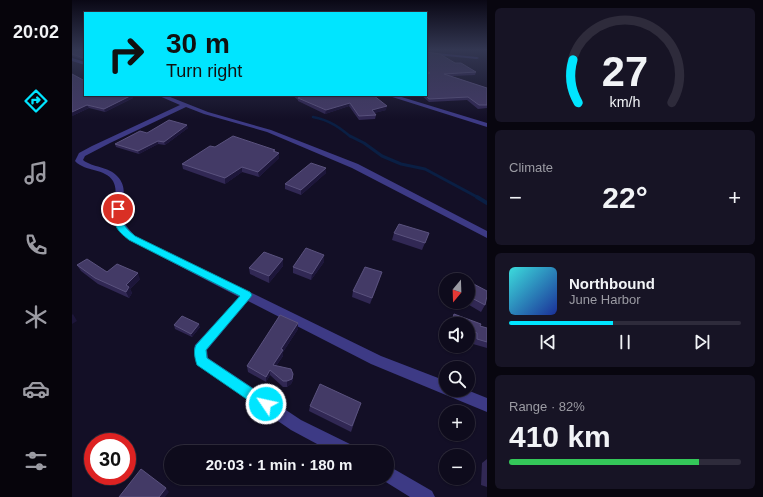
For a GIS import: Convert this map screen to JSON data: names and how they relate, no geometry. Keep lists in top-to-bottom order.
{
  "north": "bottom",
  "page": {
    "tabs": "20:02",
    "turn": ["30 m", "Turn right"],
    "tile": [
      "Climate",
      ["Range · 82%", "410 km"]
    ],
    "heat": ["−", "22°", "+"],
    "song": ["Northbound", "June Harbor"],
    "map_buttons": ["+", "−"],
    "limit": "30",
    "trip": "20:03 · 1 min · 180 m",
    "gauge": ["27", "km/h"]
  }
}
